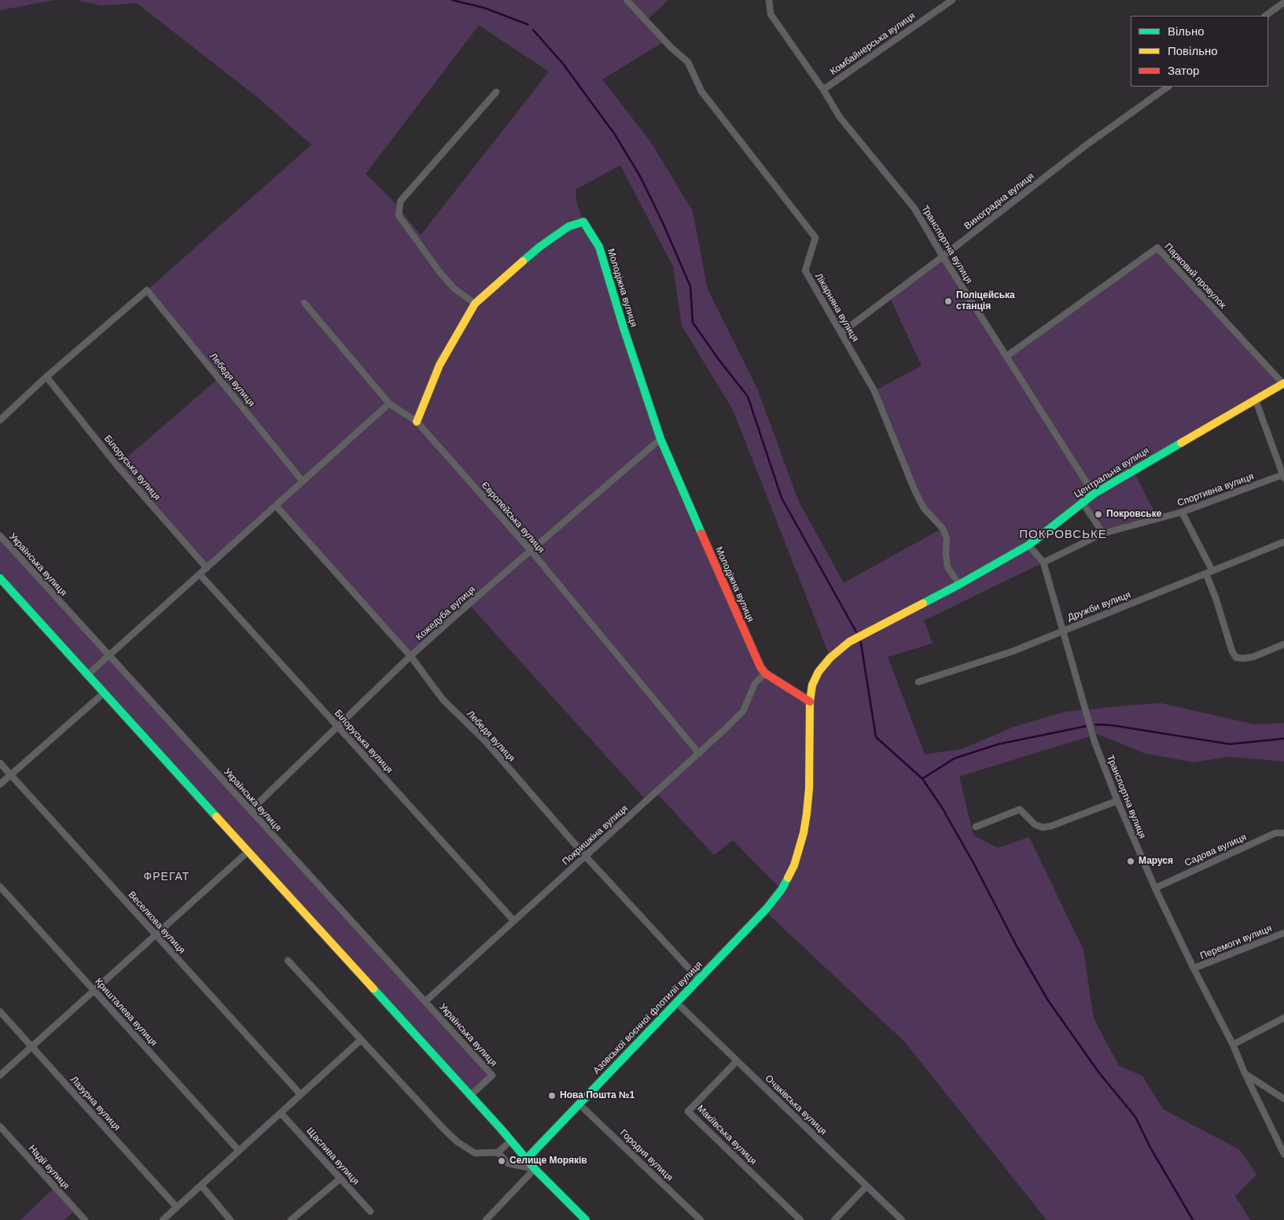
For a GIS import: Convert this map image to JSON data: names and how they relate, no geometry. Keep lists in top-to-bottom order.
{
  "streets": {
    "street": [
      "Комбайнерська вулиця",
      "Виноградна вулиця",
      "Транспортна вулиця",
      "Парковий провулок",
      "Молодіжна вулиця",
      "Лікарняна вулиця",
      "Лебедя вулиця",
      "Білоруська вулиця",
      "Центральна вулиця",
      "Спортивна вулиця",
      "Європейська вулиця",
      "Українська вулиця",
      "Дружби вулиця",
      "Кожедуба вулиця",
      "Покришкіна вулиця",
      "Садова вулиця",
      "Веселкова вулиця",
      "Перемоги вулиця",
      "Кришталева вулиця",
      "Азовської воєнної флотилії вулиця",
      "Лазурна вулиця",
      "Очаківська вулиця",
      "Макіївська вулиця",
      "Городня вулиця",
      "Щаслива вулиця",
      "Надії вулиця"
    ]
  },
  "crossings": [
    ["Комбайнерська вулиця", "Транспортна вулиця"],
    ["Виноградна вулиця", "Транспортна вулиця"],
    ["Виноградна вулиця", "Лікарняна вулиця"],
    ["Транспортна вулиця", "Парковий провулок"],
    ["Транспортна вулиця", "Центральна вулиця"],
    ["Транспортна вулиця", "Спортивна вулиця"],
    ["Транспортна вулиця", "Дружби вулиця"],
    ["Транспортна вулиця", "Садова вулиця"],
    ["Транспортна вулиця", "Перемоги вулиця"],
    ["Парковий провулок", "Центральна вулиця"],
    ["Молодіжна вулиця", "Центральна вулиця"],
    ["Молодіжна вулиця", "Кожедуба вулиця"],
    ["Молодіжна вулиця", "Покришкіна вулиця"],
    ["Молодіжна вулиця", "Азовської воєнної флотилії вулиця"],
    ["Лікарняна вулиця", "Центральна вулиця"],
    ["Лебедя вулиця", "Білоруська вулиця"],
    ["Лебедя вулиця", "Кожедуба вулиця"],
    ["Лебедя вулиця", "Покришкіна вулиця"],
    ["Лебедя вулиця", "Азовської воєнної флотилії вулиця"],
    ["Білоруська вулиця", "Кожедуба вулиця"],
    ["Білоруська вулиця", "Покришкіна вулиця"],
    ["Центральна вулиця", "Азовської воєнної флотилії вулиця"],
    ["Європейська вулиця", "Кожедуба вулиця"],
    ["Європейська вулиця", "Покришкіна вулиця"],
    ["Українська вулиця", "Кожедуба вулиця"],
    ["Українська вулиця", "Покришкіна вулиця"],
    ["Азовської воєнної флотилії вулиця", "Очаківська вулиця"],
    ["Азовської воєнної флотилії вулиця", "Городня вулиця"],
    ["Очаківська вулиця", "Макіївська вулиця"]
  ],
  "districts": ["ПОКРОВСЬКЕ", "ФРЕГАТ"],
  "places": [
    "Поліцейська станція",
    "Покровське",
    "Маруся",
    "Нова Пошта №1",
    "Селище Моряків"
  ],
  "legend": ["Вільно", "Повільно", "Затор"]
}
